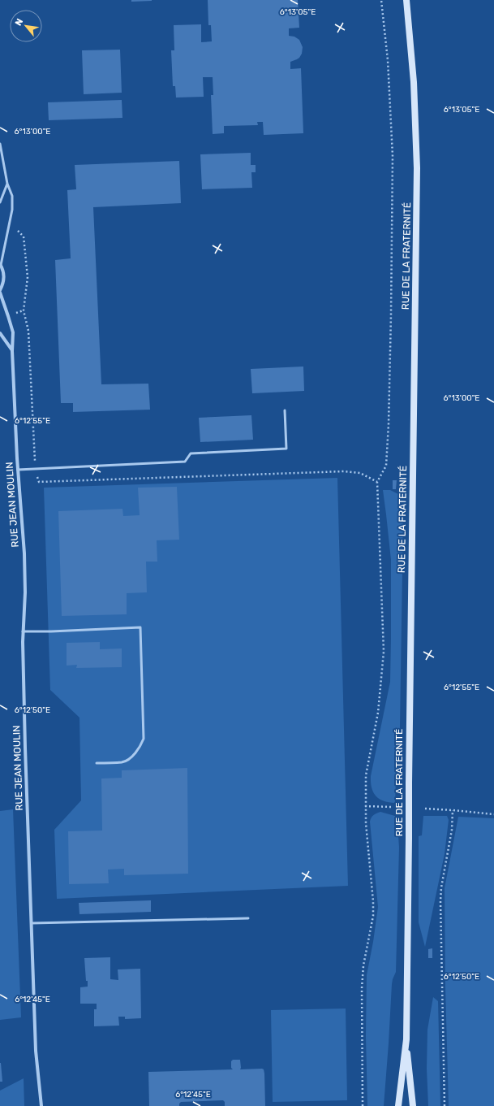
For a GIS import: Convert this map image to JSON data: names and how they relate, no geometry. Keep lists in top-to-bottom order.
{
  "streets": {
    "main road": ["RUE DE LA FRATERNITÉ"],
    "street": ["RUE JEAN MOULIN"]
  },
  "north": "top left",
  "coordinates": [
    "6°13'05\"E",
    "6°13'00\"E",
    "6°12'55\"E",
    "6°12'50\"E",
    "6°12'45\"E"
  ]
}
